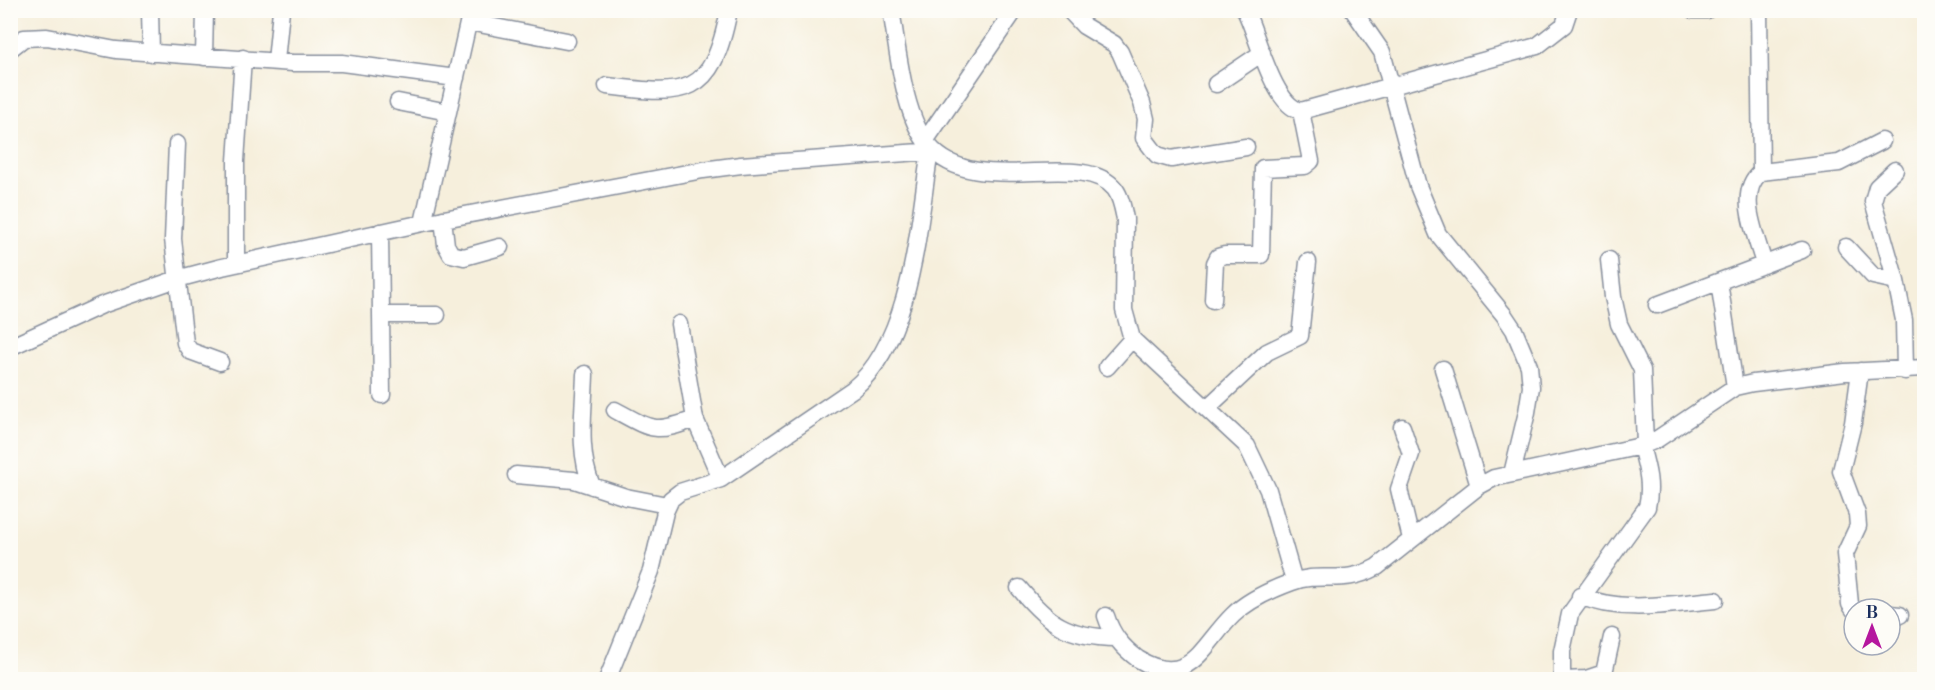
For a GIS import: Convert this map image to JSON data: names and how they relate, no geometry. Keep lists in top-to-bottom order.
{
  "north": "top"
}
